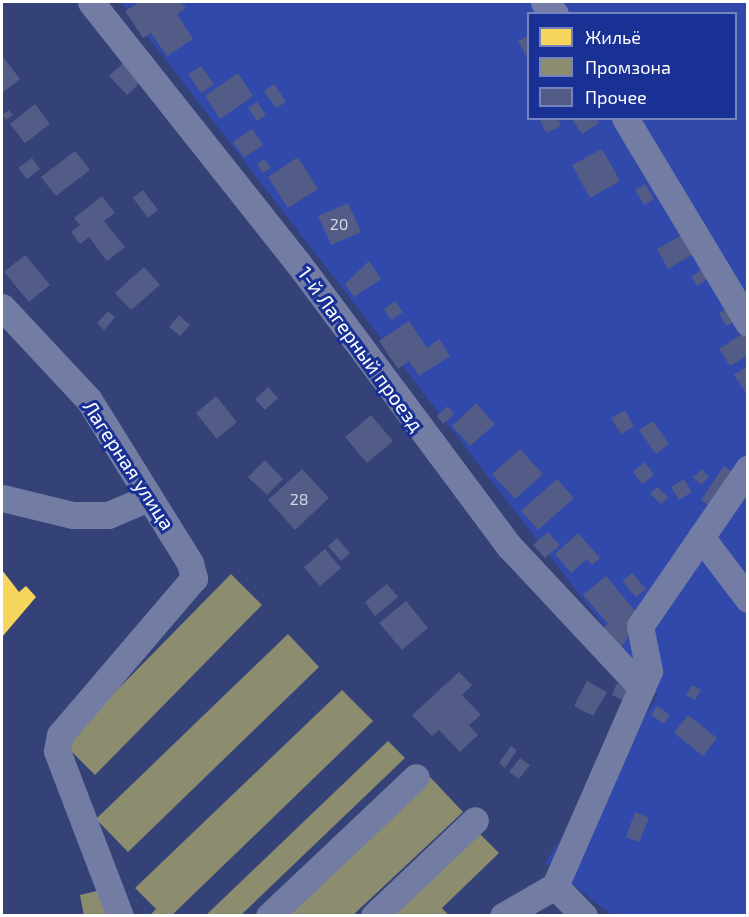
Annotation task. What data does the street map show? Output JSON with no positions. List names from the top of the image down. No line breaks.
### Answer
{"streets":{"street":["1-й Лагерный проезд","Лагерная улица"]},"house_numbers":["20","28"],"legend":["Жильё","Промзона","Прочее"]}
